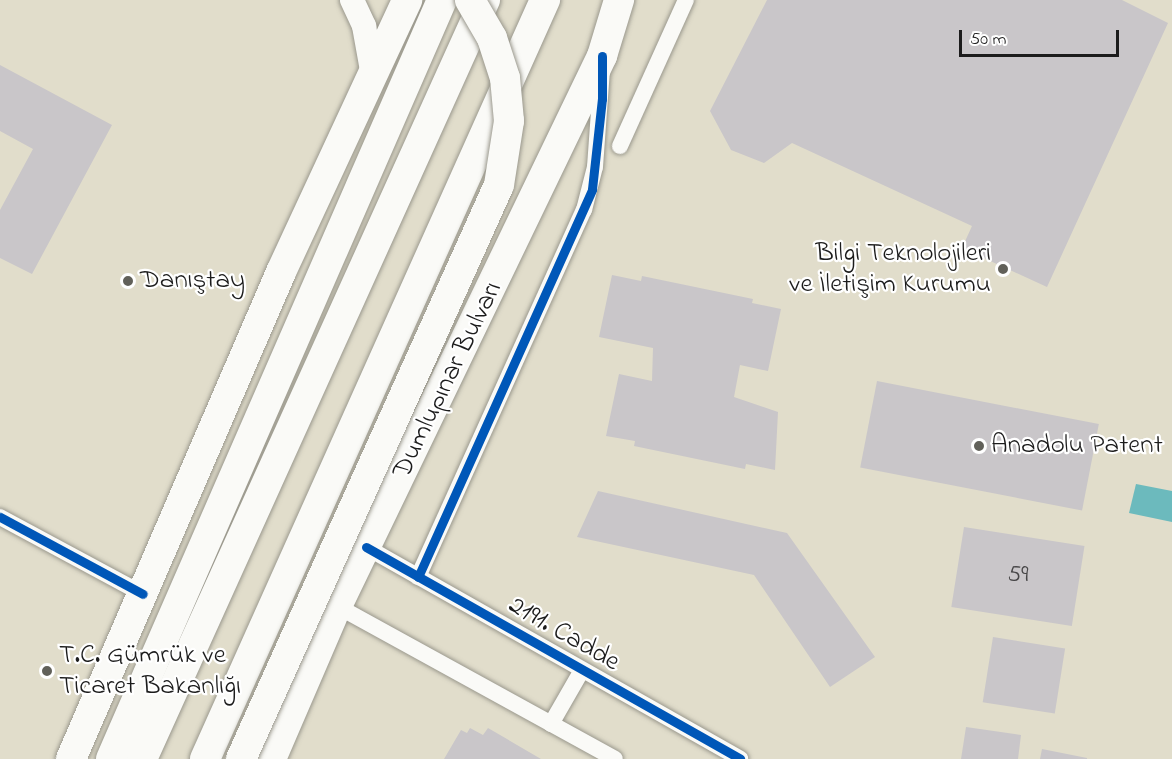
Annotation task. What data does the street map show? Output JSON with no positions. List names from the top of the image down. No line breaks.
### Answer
{"streets":{"highway":["Dumlupınar Bulvarı"],"street":["2191. Cadde"]},"crossings":[["Dumlupınar Bulvarı","2191. Cadde"]],"places":["Bilgi Teknolojileri ve İletişim Kurumu","Danıştay","Anadolu Patent","T.C. Gümrük ve Ticaret Bakanlığı"],"house_numbers":["59"],"scale_bar":"50 m"}
